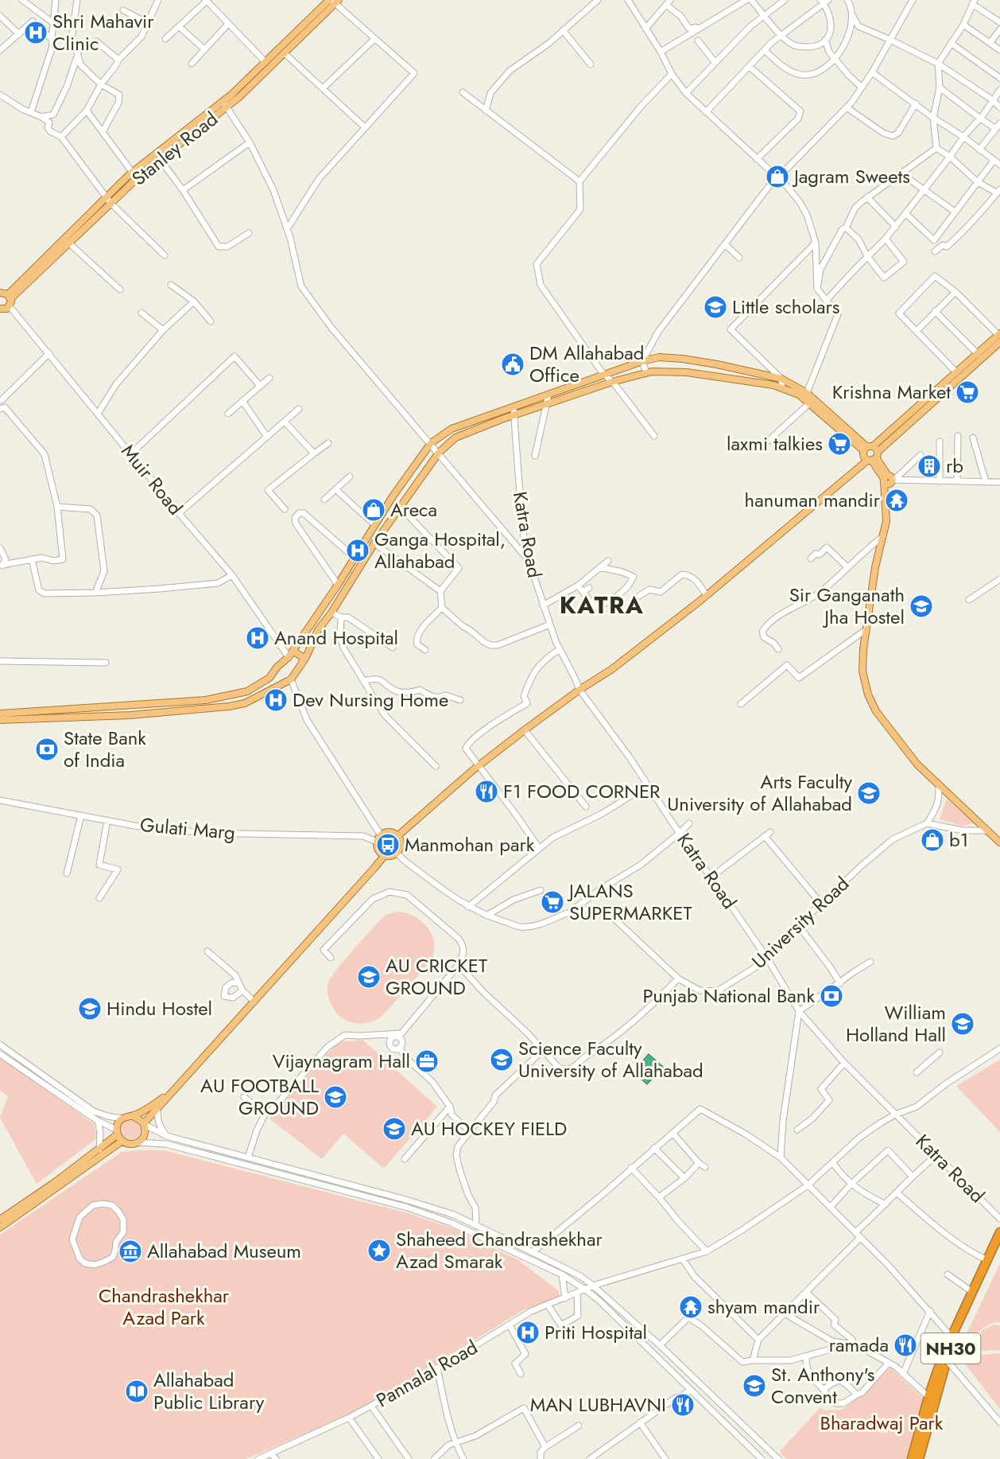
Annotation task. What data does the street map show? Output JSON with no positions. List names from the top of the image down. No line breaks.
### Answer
{"streets":{"highway":["NH30"],"main road":["Stanley Road"],"street":["Muir Road","Katra Road","Gulati Marg","University Road","Pannalal Road"]},"crossings":[["Katra Road","University Road"],["Katra Road","Pannalal Road"],["Gulati Marg","University Road"]],"districts":["KATRA"],"parks":["Chandrashekhar Azad Park","Bharadwaj Park"],"places":{"hospital":["Shri Mahavir Clinic","Ganga Hospital, Allahabad","Anand Hospital","Dev Nursing Home","Priti Hospital"],"shop":["Jagram Sweets","Areca","b1"],"school or university":["Little scholars","Sir Ganganath Jha Hostel","Arts Faculty University of Allahabad","AU CRICKET GROUND","Hindu Hostel","William Holland Hall","Science Faculty University of Allahabad","AU FOOTBALL GROUND","AU HOCKEY FIELD","St. Anthony's Convent"],"public building":["DM Allahabad Office"],"supermarket":["Krishna Market","laxmi talkies","JALANS SUPERMARKET"],"building":["rb"],"temple":["hanuman mandir","shyam mandir"],"bank":["State Bank of India","Punjab National Bank"],"restaurant":["F1 FOOD CORNER","ramada","MAN LUBHAVNI"],"bus stop":["Manmohan park"],"office":["Vijaynagram Hall"],"place":["Shaheed Chandrashekhar Azad Smarak"],"museum":["Allahabad Museum"],"library":["Allahabad Public Library"]}}
